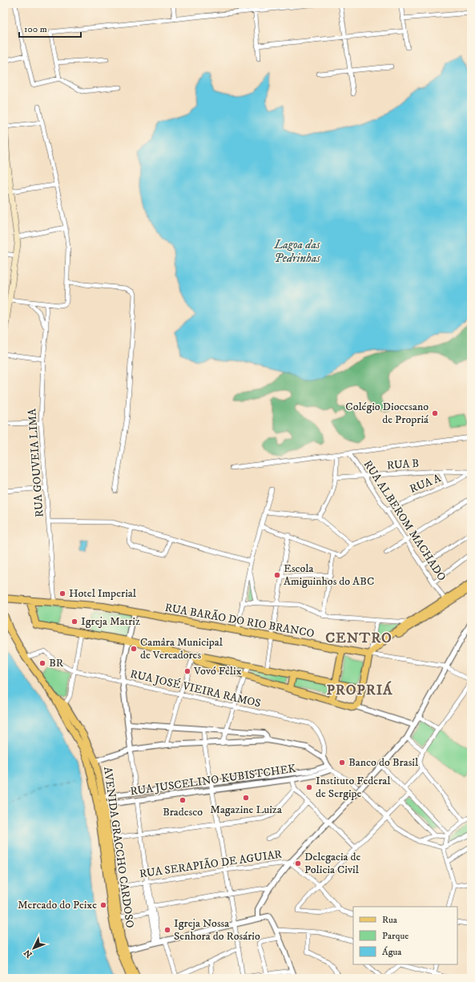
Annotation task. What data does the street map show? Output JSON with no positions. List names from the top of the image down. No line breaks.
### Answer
{"streets":{"main road":["RUA BARÃO DO RIO BRANCO","AVENIDA GRACCHO CARDOSO"],"street":["RUA GOUVEIA LIMA","RUA B","RUA A","RUA ALBEROM MACHADO","RUA JOSÉ VIEIRA RAMOS","RUA JUSCELINO KUBISTCHEK","RUA SERAPIÃO DE AGUIAR"]},"crossings":[["RUA GOUVEIA LIMA","RUA BARÃO DO RIO BRANCO"],["RUA B","RUA A"],["RUA B","RUA ALBEROM MACHADO"],["RUA A","RUA ALBEROM MACHADO"],["RUA JUSCELINO KUBISTCHEK","AVENIDA GRACCHO CARDOSO"],["AVENIDA GRACCHO CARDOSO","RUA SERAPIÃO DE AGUIAR"]],"districts":["CENTRO","PROPRIÁ"],"water":["Lagoa das Pedrinhas"],"places":["Colégio Diocesano de Propriá","Escola Amiguinhos do ABC","Hotel Imperial","Igreja Matriz","Camâra Municipal de Vereadores","BR","Vovó Fêlix","Banco do Brasil","Instituto Federal de Sergipe","Magazine Luiza","Bradesco","Delegacia de Policia Civil","Mercado do Peixe","Igreja Nossa Senhora do Rosário"],"legend":["Rua","Parque","Água"],"scale_bar":"100 m","north":"bottom left"}
